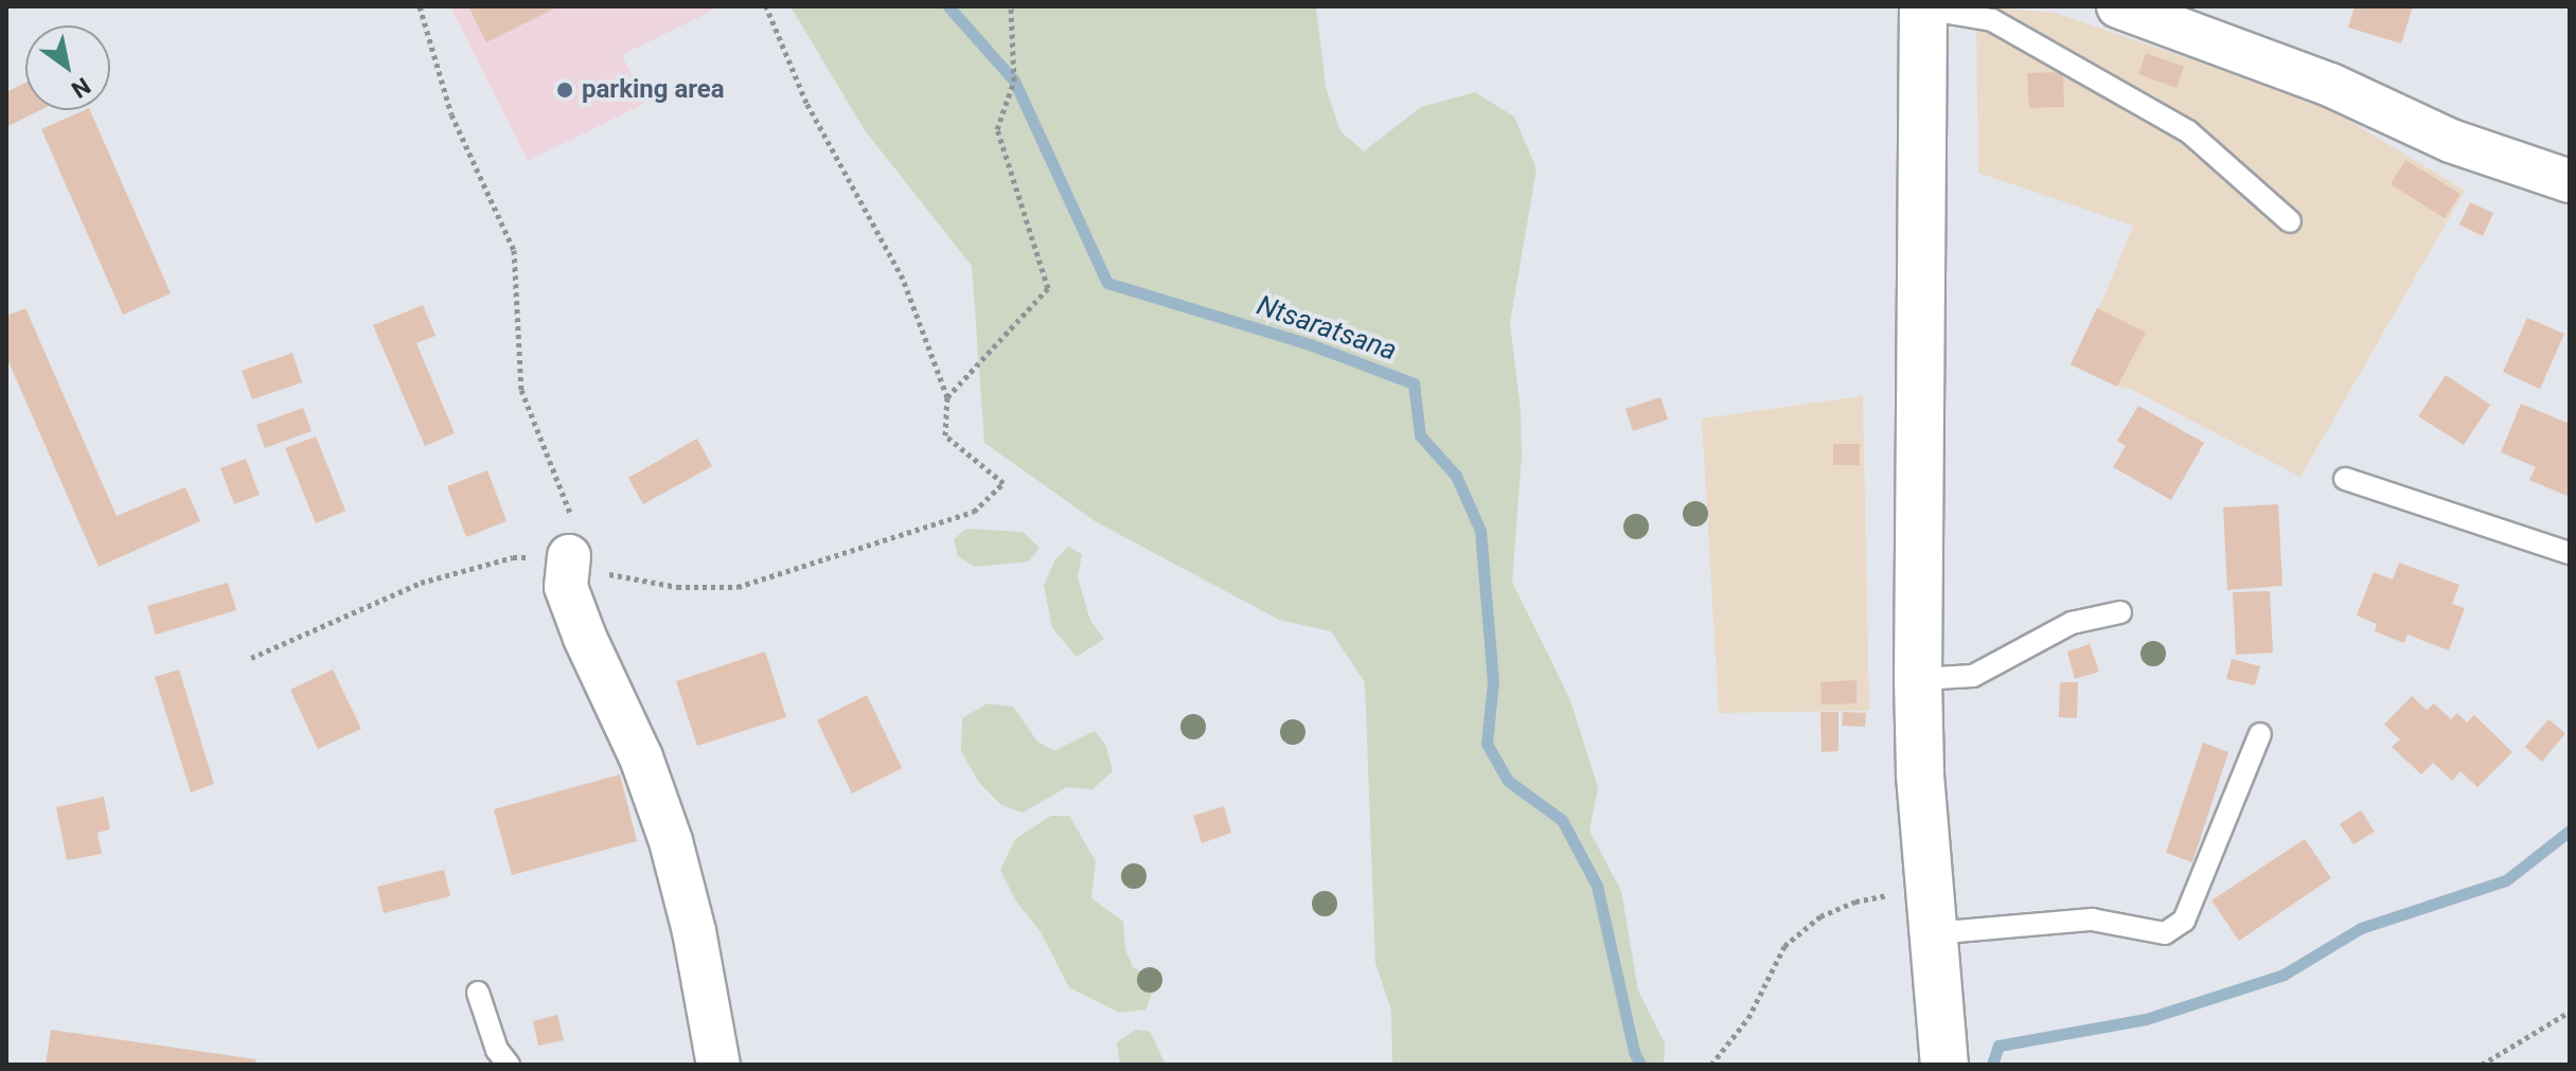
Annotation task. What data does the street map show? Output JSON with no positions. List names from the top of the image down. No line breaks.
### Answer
{"water":["Ntsaratsana"],"places":["parking area"],"north":"bottom right"}
